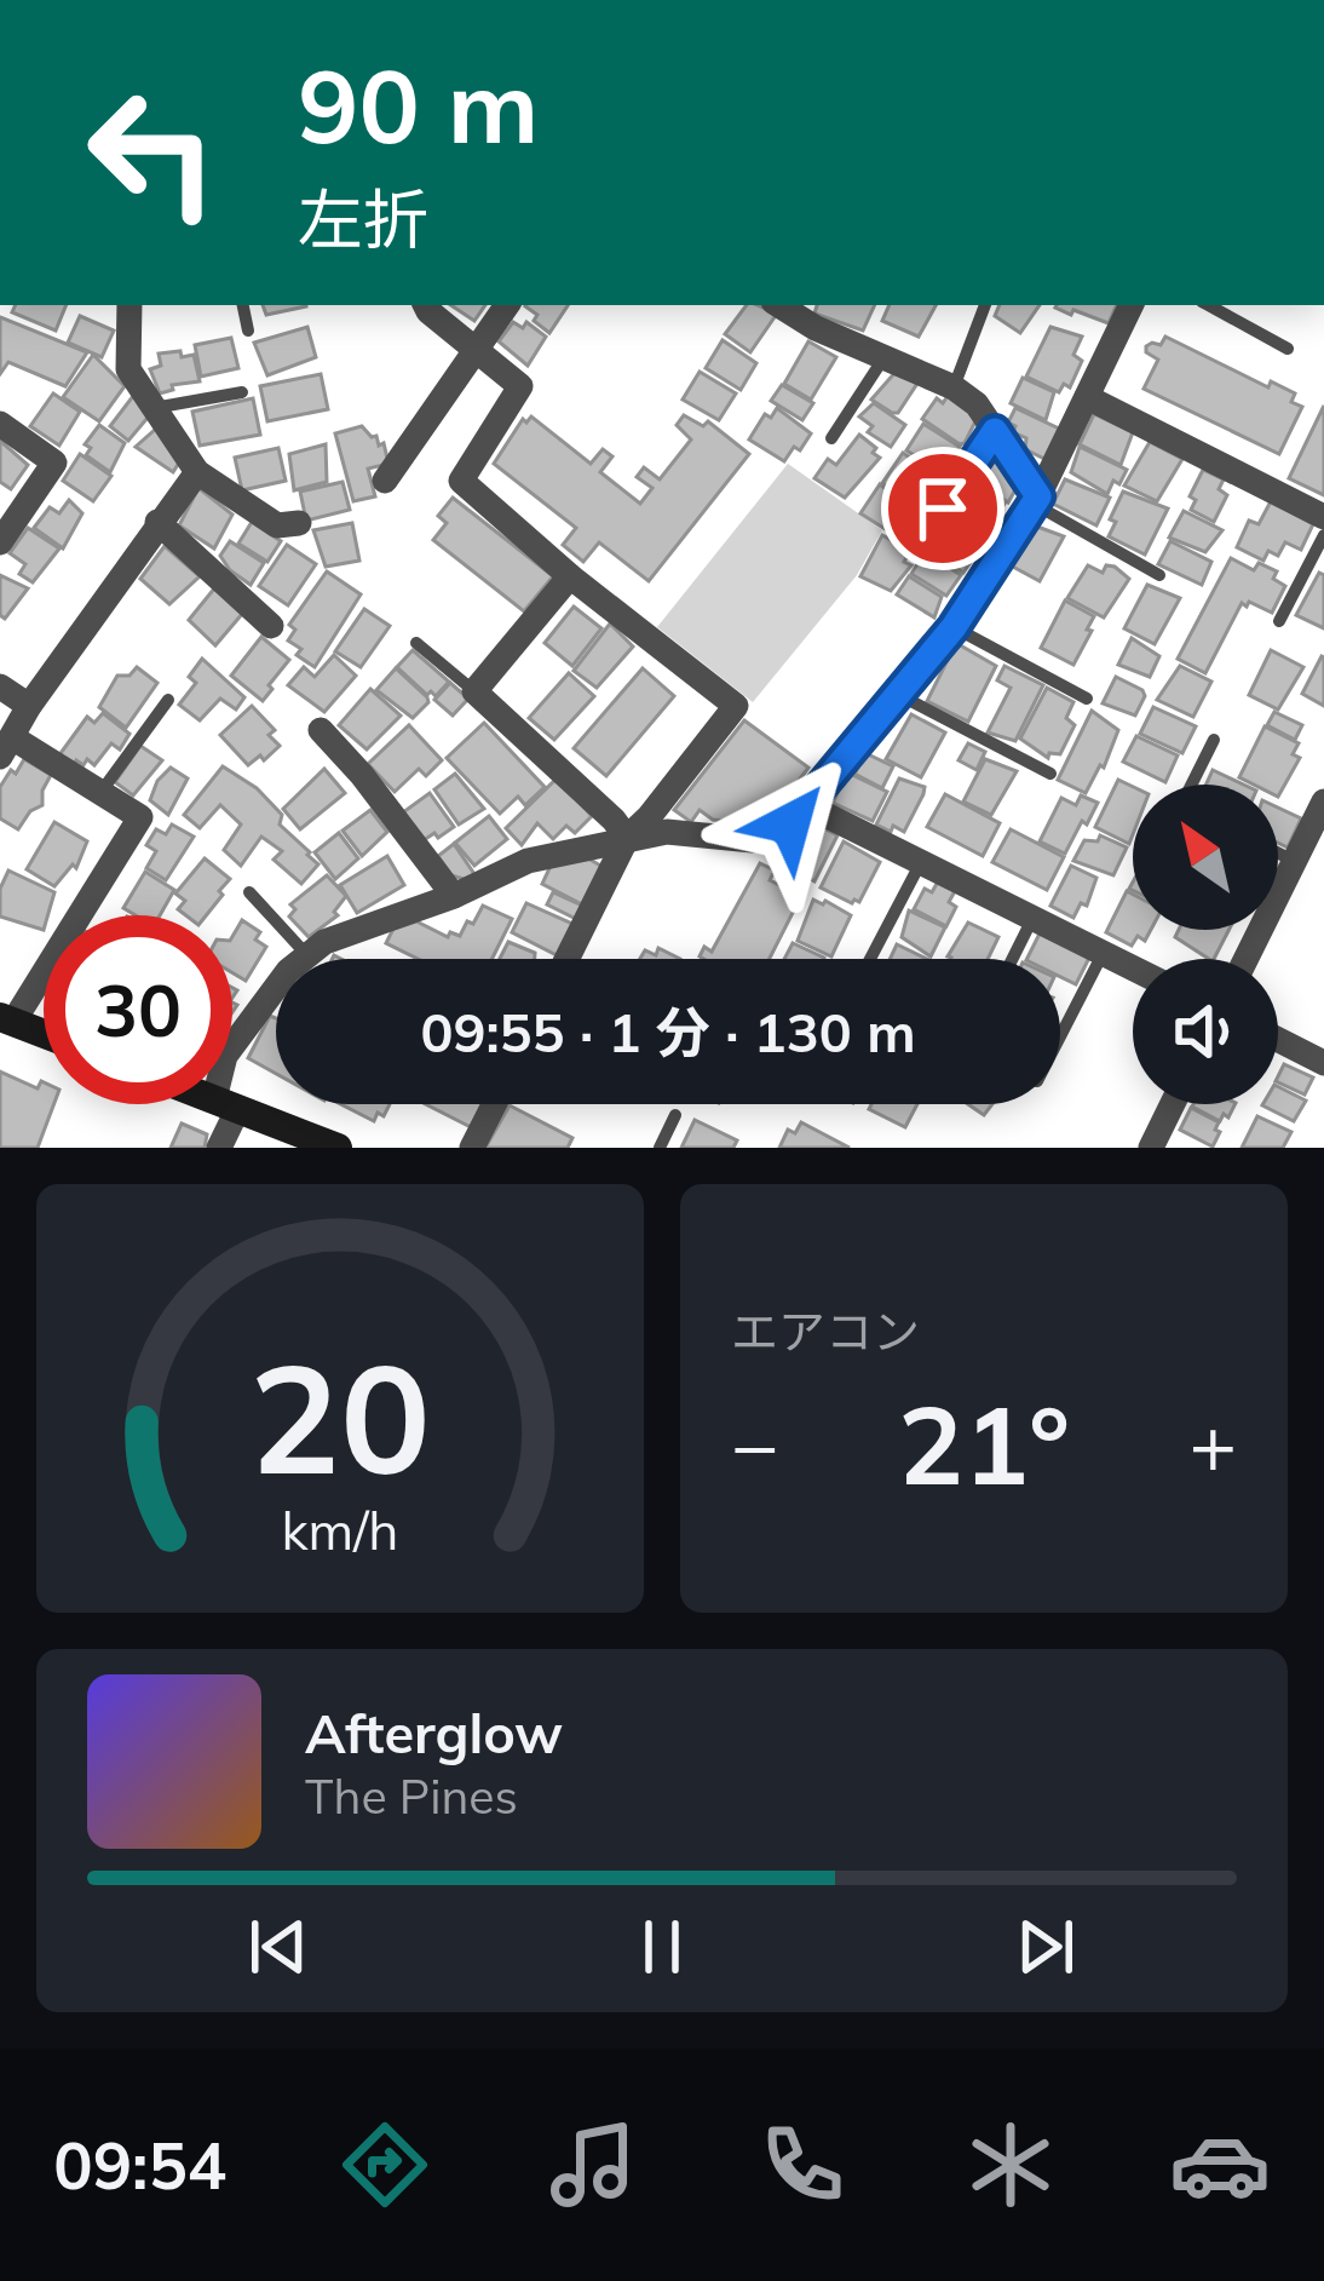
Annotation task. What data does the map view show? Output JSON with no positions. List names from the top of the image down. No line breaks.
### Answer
{"north":"top left","page":{"turn":["90 m","左折"],"limit":"30","trip":"09:55 · 1 分 · 130 m","tile":"エアコン","heat":["−","21°","+"],"song":["Afterglow","The Pines"],"tabs":"09:54","gauge":["20","km/h"]}}
